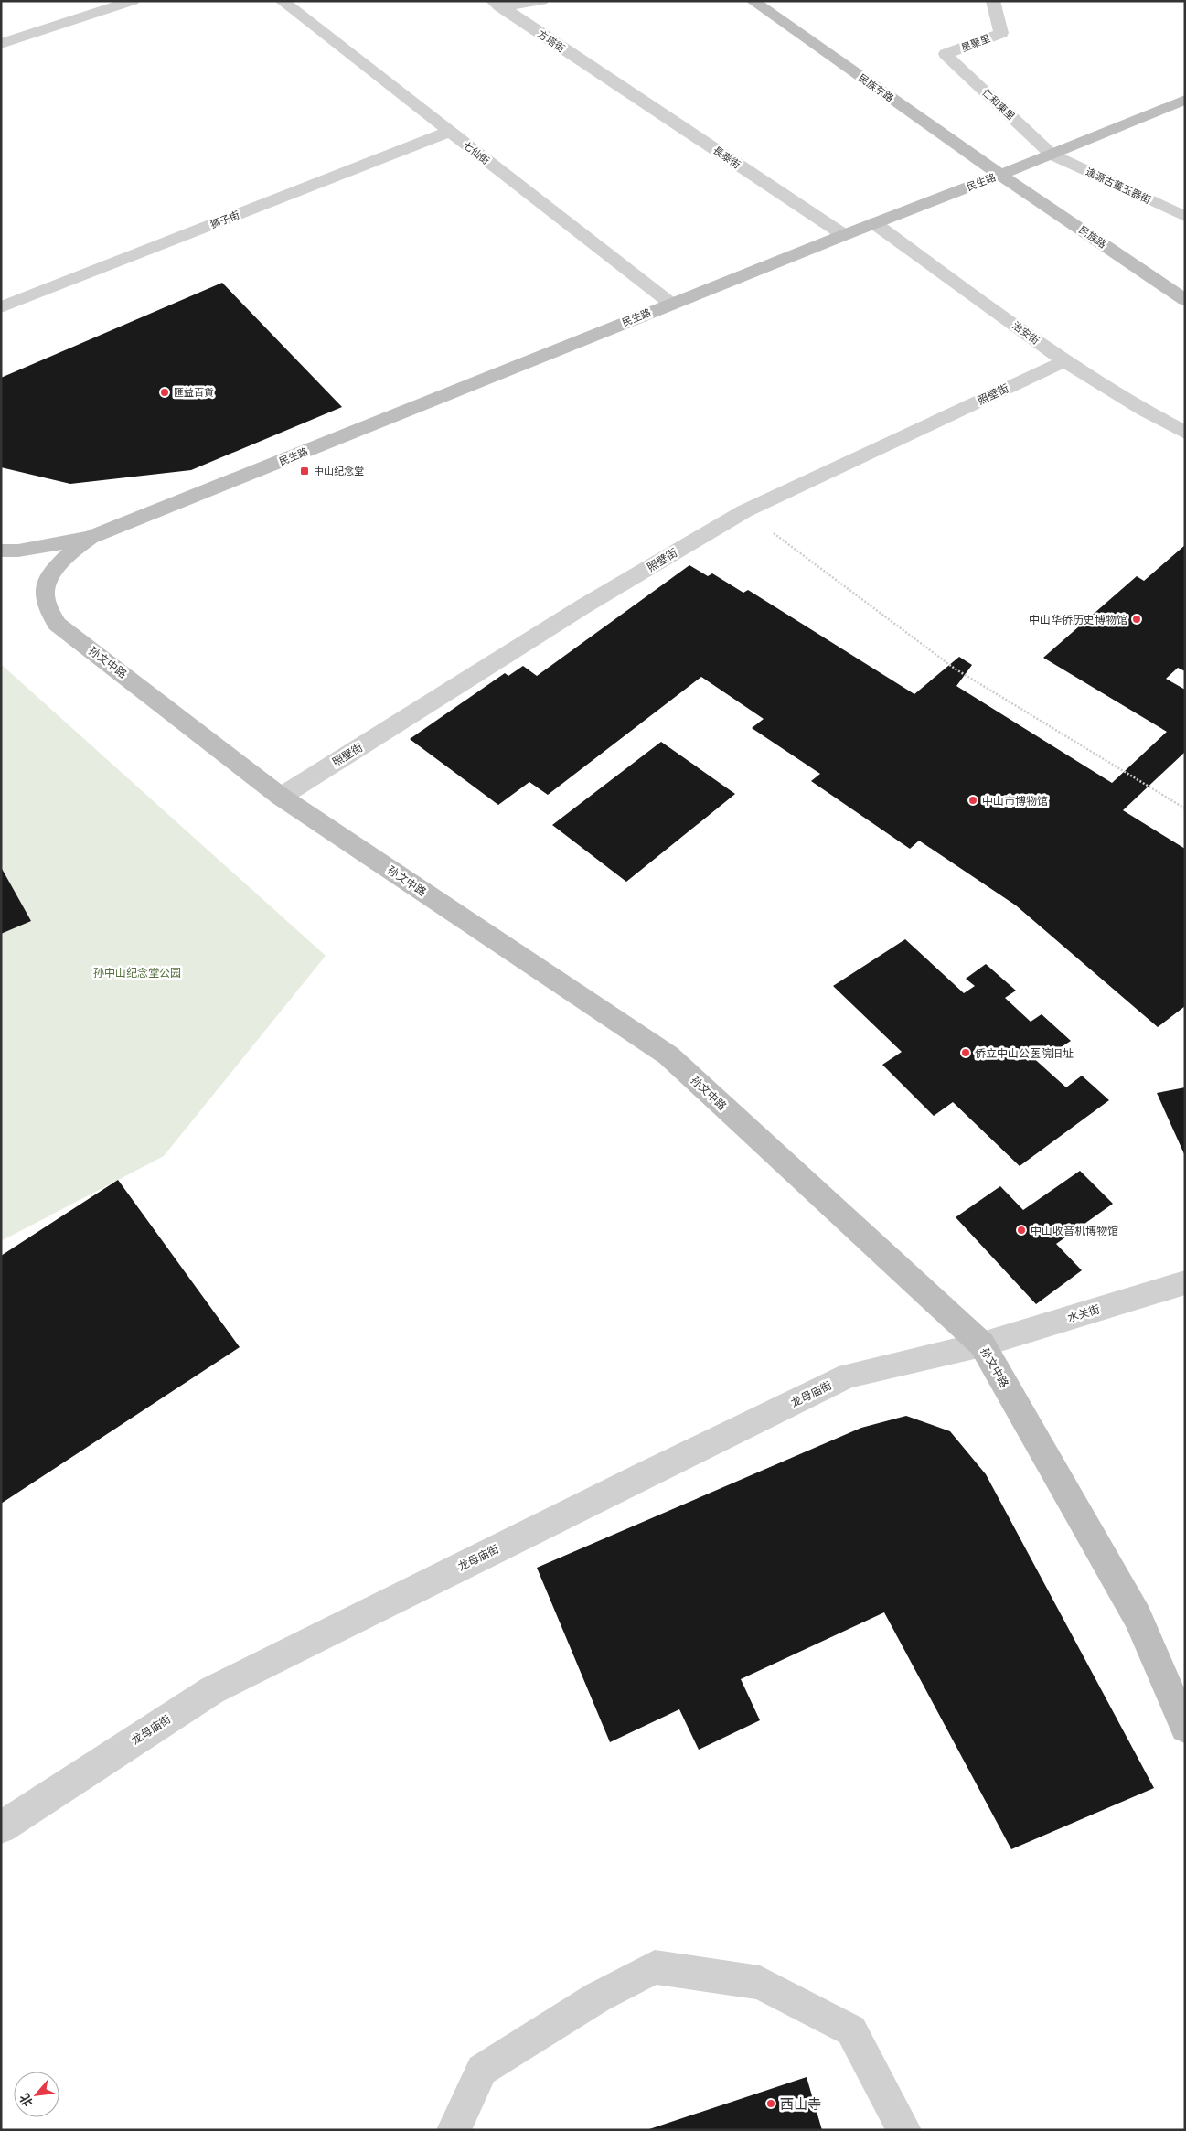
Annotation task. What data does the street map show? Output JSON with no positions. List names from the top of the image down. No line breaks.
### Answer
{"streets":{"street":["方塔街","星聚里","民族东路","仁和東里","七仙街","長泰街","民生路","逢源古董玉器街","狮子街","民族路","治安街","照壁街","孙文中路","水关街","龙母庙街"]},"crossings":[["方塔街","長泰街"],["星聚里","仁和東里"],["民族东路","民生路"],["民族东路","民族路"],["仁和東里","民生路"],["仁和東里","逢源古董玉器街"],["七仙街","民生路"],["七仙街","狮子街"],["長泰街","民生路"],["民生路","逢源古董玉器街"],["民生路","民族路"],["民生路","治安街"],["民生路","孙文中路"],["治安街","照壁街"],["照壁街","孙文中路"],["孙文中路","水关街"],["孙文中路","龙母庙街"],["水关街","龙母庙街"]],"parks":["孙中山纪念堂公园"],"places":{"other":["匯益百貨","中山华侨历史博物馆","中山市博物馆","侨立中山公医院旧址","中山收音机博物馆","西山寺"],"transit":["中山纪念堂"]},"north":"bottom left"}
